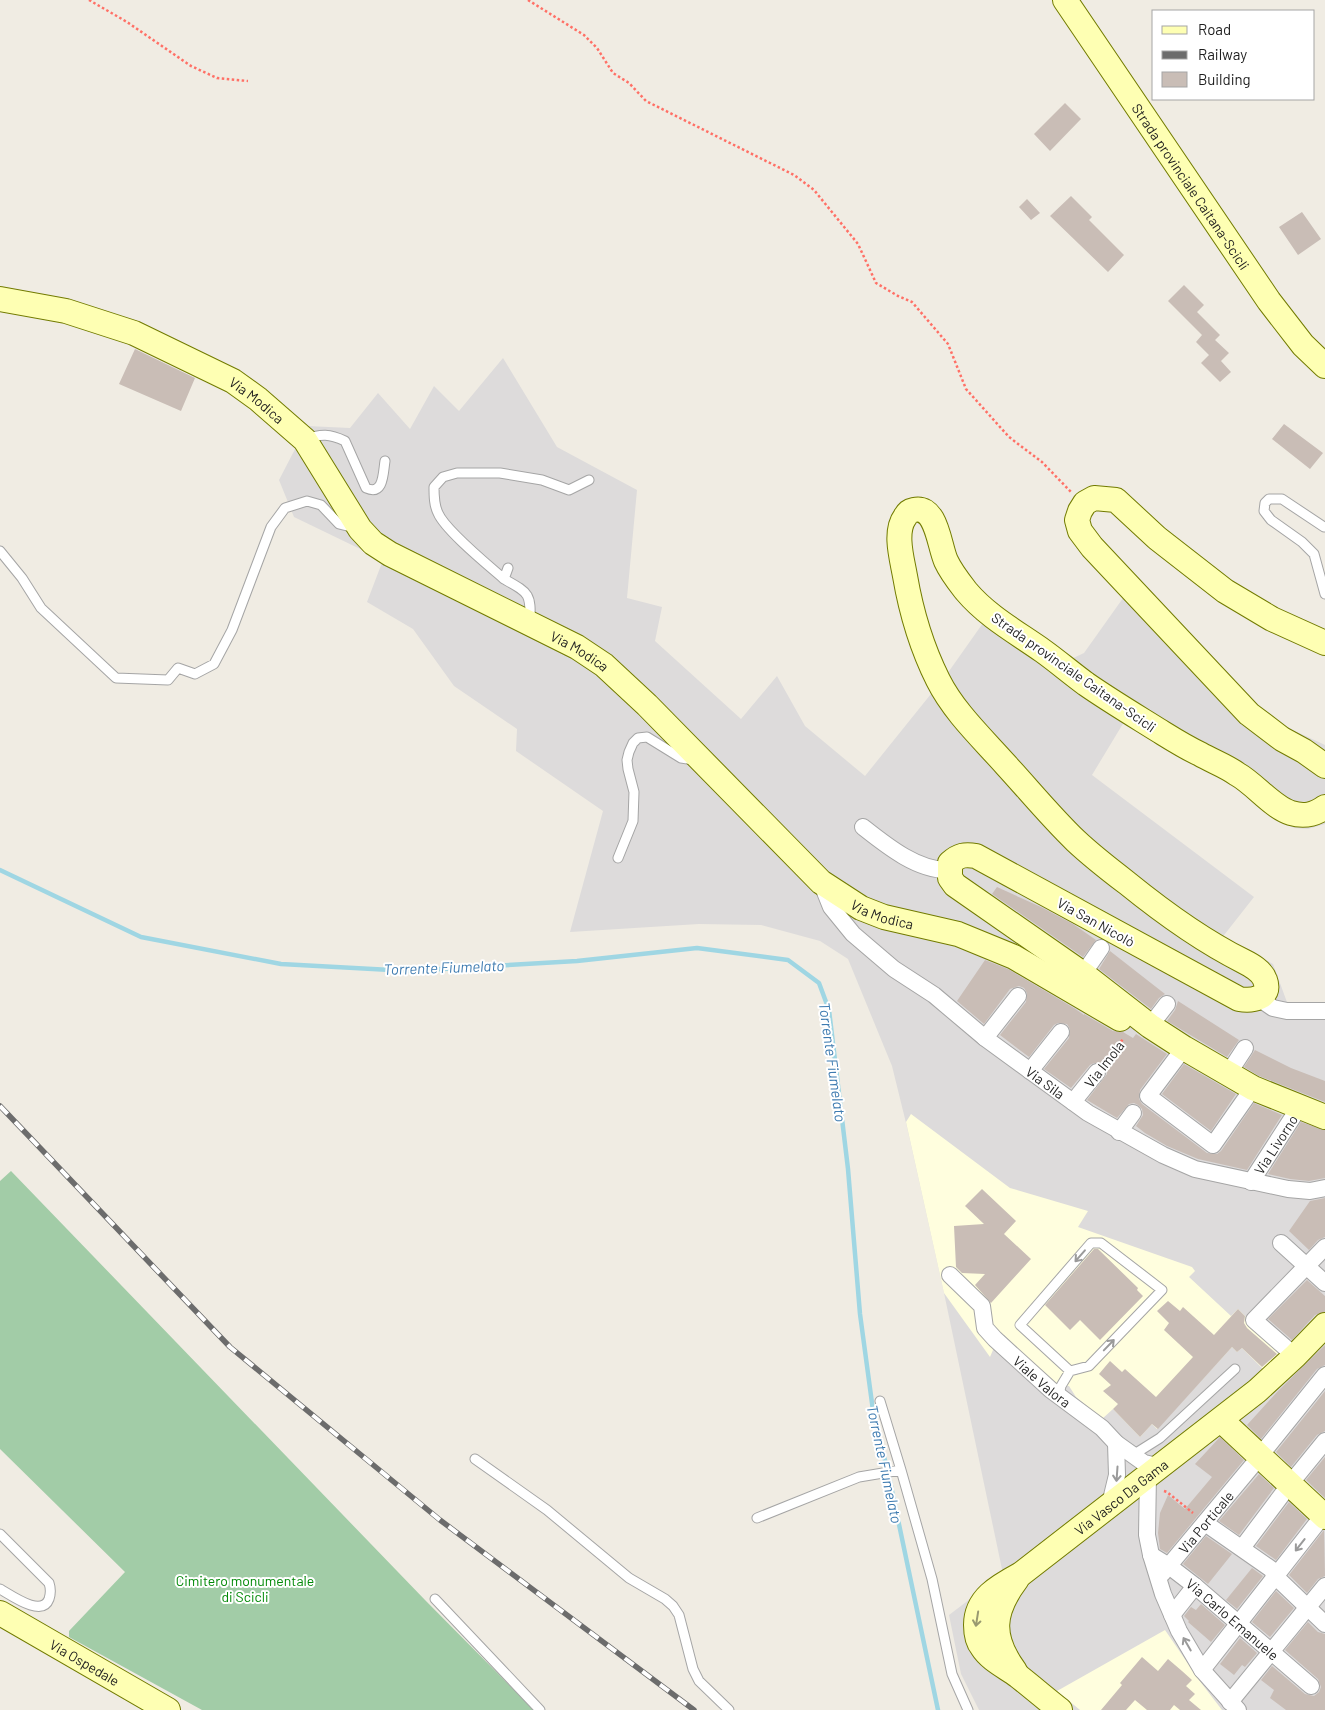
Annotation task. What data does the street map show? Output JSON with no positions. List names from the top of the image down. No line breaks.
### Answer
{"streets":{"main road":["Strada provinciale Caitana-Scicli","Via Modica","Via San Nicolò","Via Vasco Da Gama","Via Ospedale"],"street":["Via Imola","Via Sila","Via Livorno","Viale Valora","Via Porticale","Via Carlo Emanuele"]},"crossings":[["Strada provinciale Caitana-Scicli","Via San Nicolò"],["Via Modica","Via Imola"],["Via Modica","Via Sila"],["Via Imola","Via Sila"],["Via Sila","Via Livorno"],["Viale Valora","Via Vasco Da Gama"],["Via Porticale","Via Carlo Emanuele"]],"water":["Torrente Fiumelato"],"parks":["Cimitero monumentale di Scicli"],"legend":["Road","Railway","Building"]}
